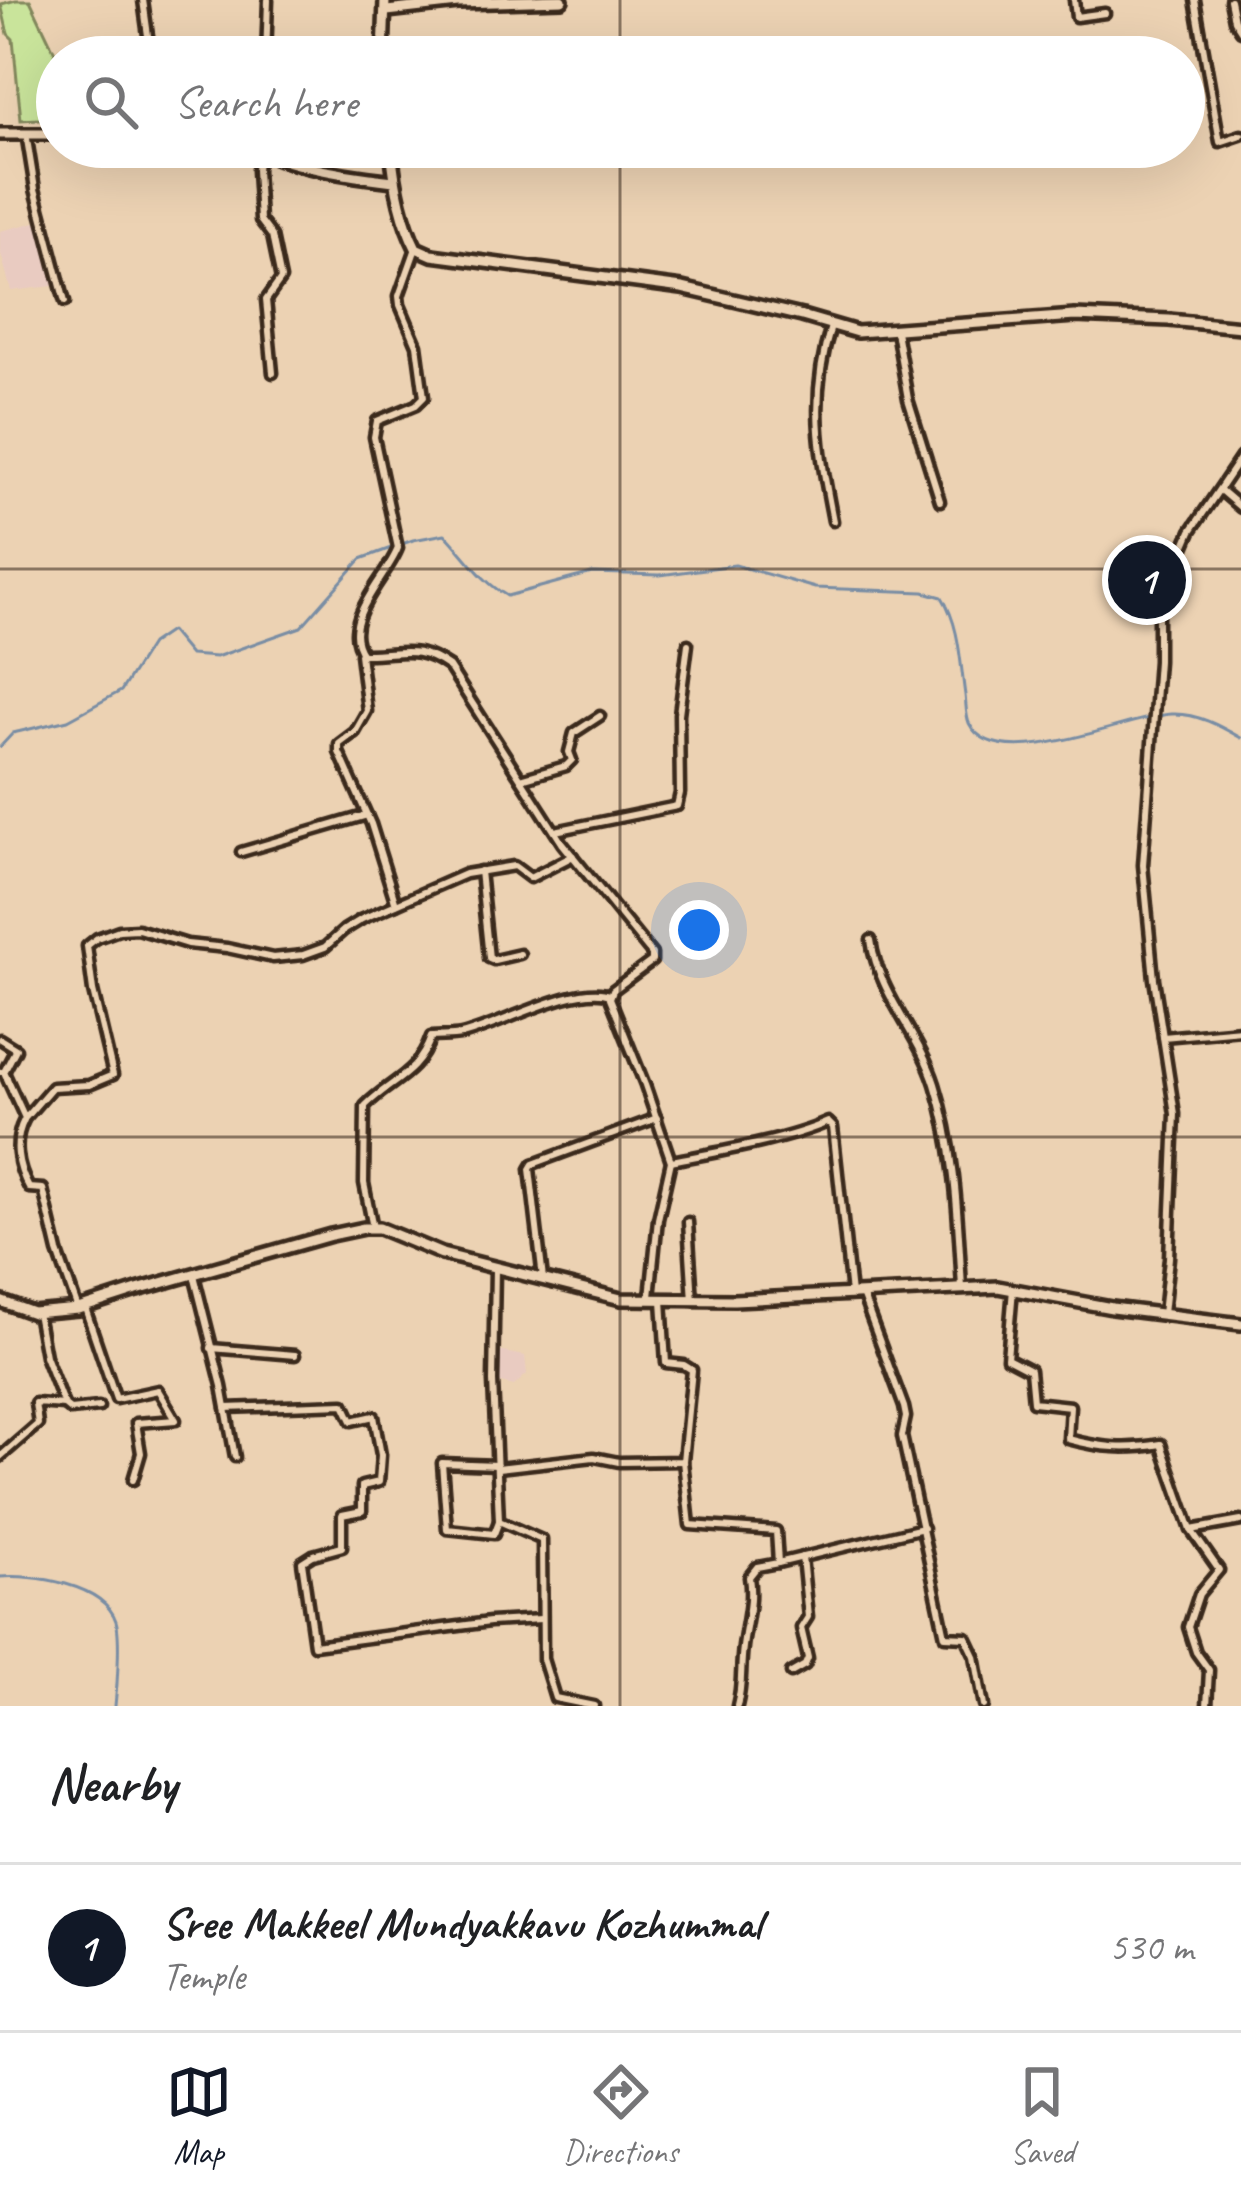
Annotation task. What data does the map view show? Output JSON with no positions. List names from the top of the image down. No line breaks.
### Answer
{"page":{"search":"Search here","pins":"1","heading":"Nearby","list":[{"mark":"1","name":"Sree Makkeel Mundyakkavu Kozhummal","note":"Temple","value":"530 m"}],"nav":["Map","Directions","Saved"]}}
